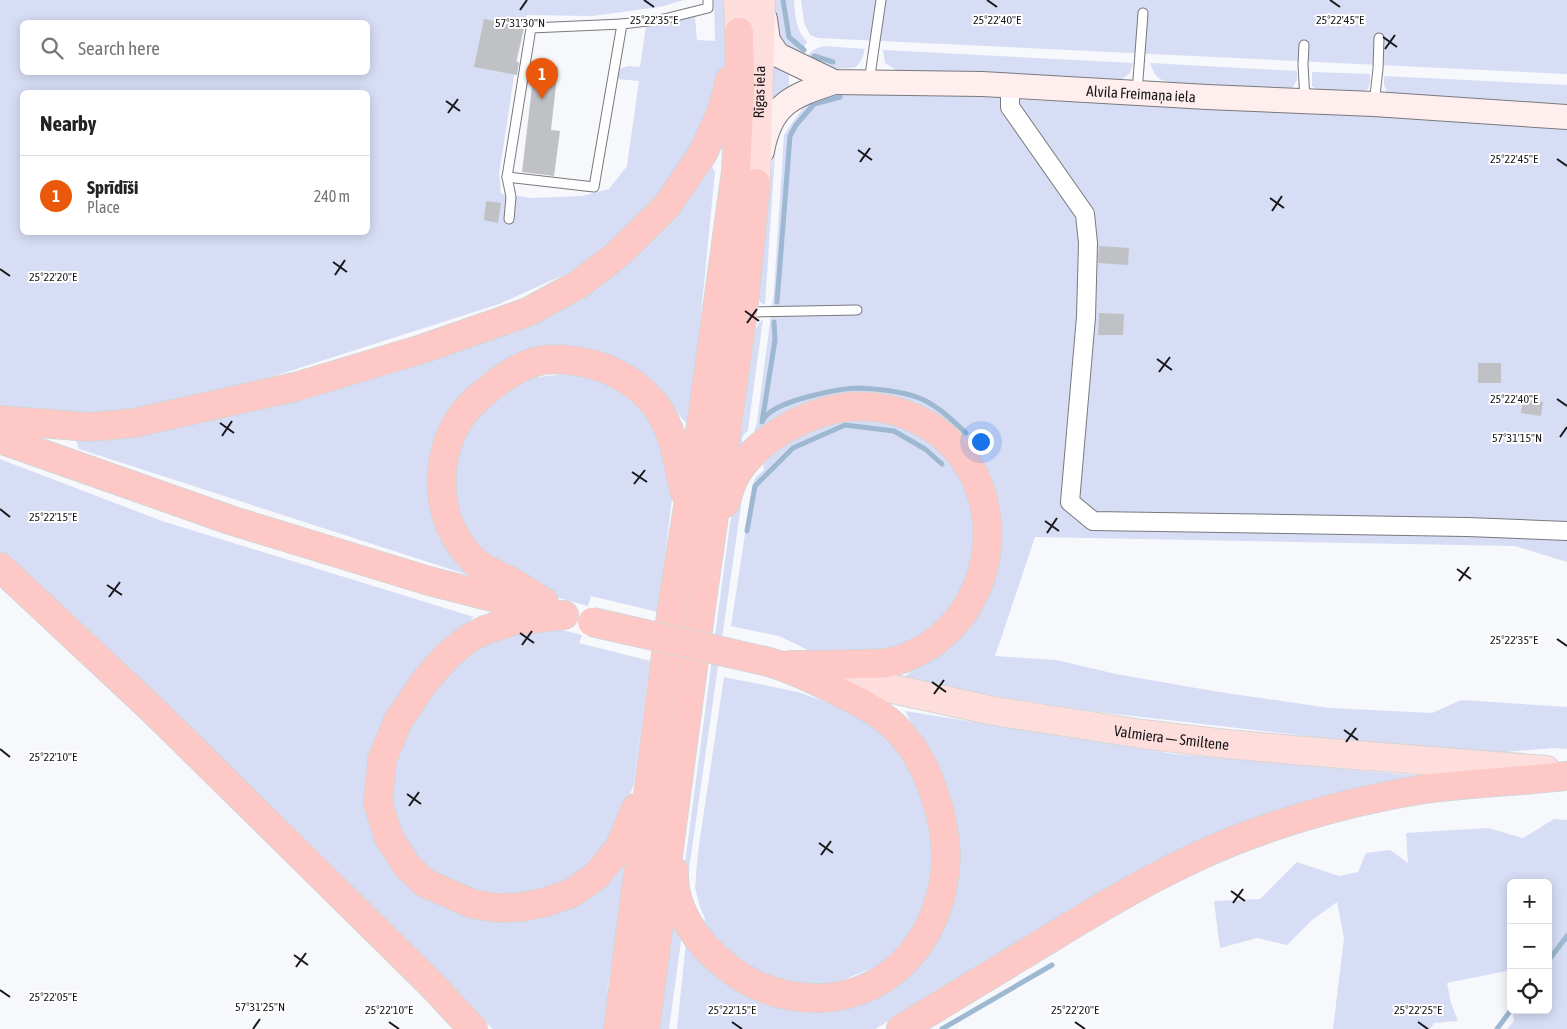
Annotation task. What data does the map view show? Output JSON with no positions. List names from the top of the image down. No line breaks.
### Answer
{"streets":{"main road":["Rīgas iela","Valmiera — Smiltene"],"street":["Alvila Freimaņa iela"]},"crossings":[["Rīgas iela","Alvila Freimaņa iela"]],"page":{"search":"Search here","pins":"1","heading":"Nearby","list":[{"mark":"1","name":"Sprīdīši","note":"Place","value":"240 m"}],"map_buttons":["+","−"]},"coordinates":["25°22'45\"E","25°22'35\"E","25°22'40\"E","57°31'30\"N","25°22'20\"E","57°31'15\"N","25°22'15\"E","25°22'10\"E","25°22'05\"E","57°31'25\"N","25°22'25\"E"]}
